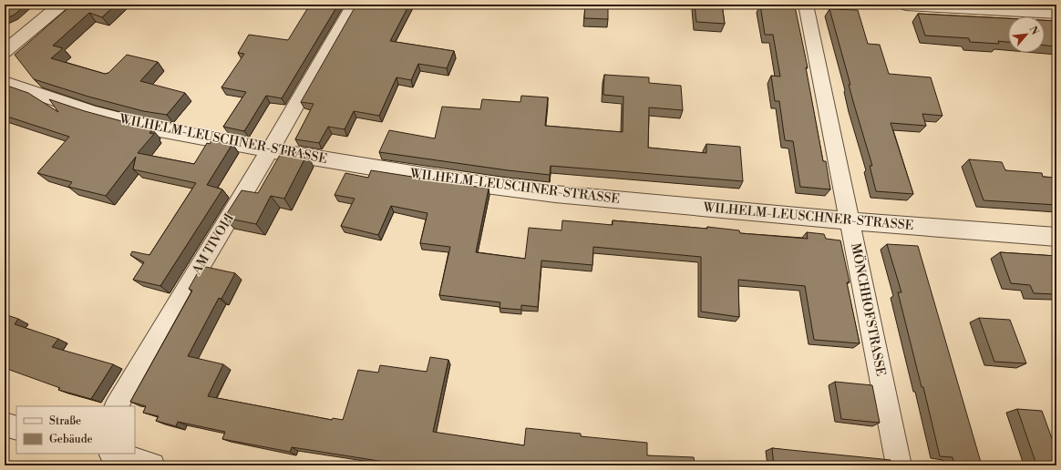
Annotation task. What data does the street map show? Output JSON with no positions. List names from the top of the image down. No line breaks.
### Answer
{"streets":{"street":["WILHELM-LEUSCHNER-STRASSE","AM TIVOLI","MÖNCHHOFSTRASSE"]},"crossings":[["WILHELM-LEUSCHNER-STRASSE","AM TIVOLI"],["WILHELM-LEUSCHNER-STRASSE","MÖNCHHOFSTRASSE"]],"legend":["Straße","Gebäude"],"north":"top right"}
